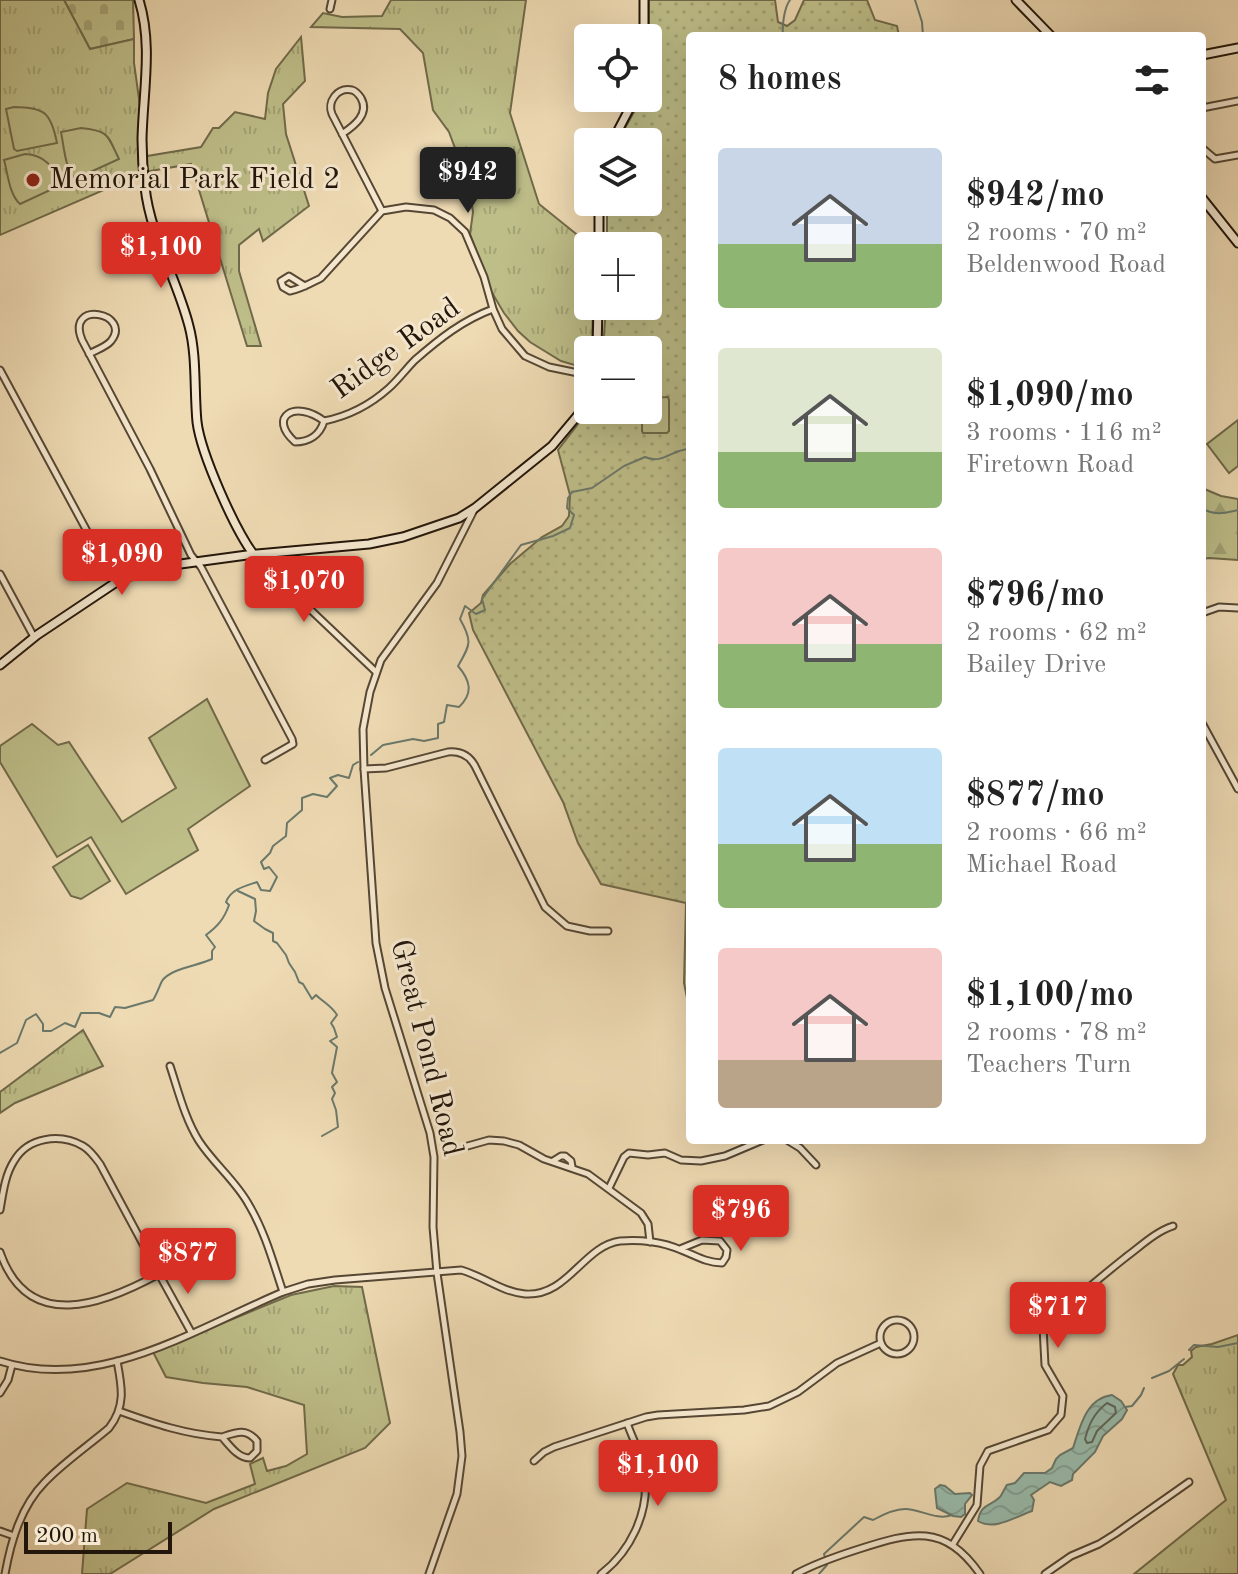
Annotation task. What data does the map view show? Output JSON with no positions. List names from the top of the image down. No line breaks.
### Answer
{"streets":{"street":["Ridge Road","Great Pond Road"]},"places":["Memorial Park Field 2"],"scale_bar":"200 m","page":{"map_buttons":["+","−"],"heading":"8 homes","list":[{"name":"$942/mo","note":"2 rooms · 70 m² · Beldenwood Road"},{"name":"$1,090/mo","note":"3 rooms · 116 m² · Firetown Road"},{"name":"$796/mo","note":"2 rooms · 62 m² · Bailey Drive"},{"name":"$877/mo","note":"2 rooms · 66 m² · Michael Road"},{"name":"$1,100/mo","note":"2 rooms · 78 m² · Teachers Turn"}],"price":["$942","$1,100","$1,090","$1,070","$796","$877","$717","$1,100"],"scale":"200 m"}}
